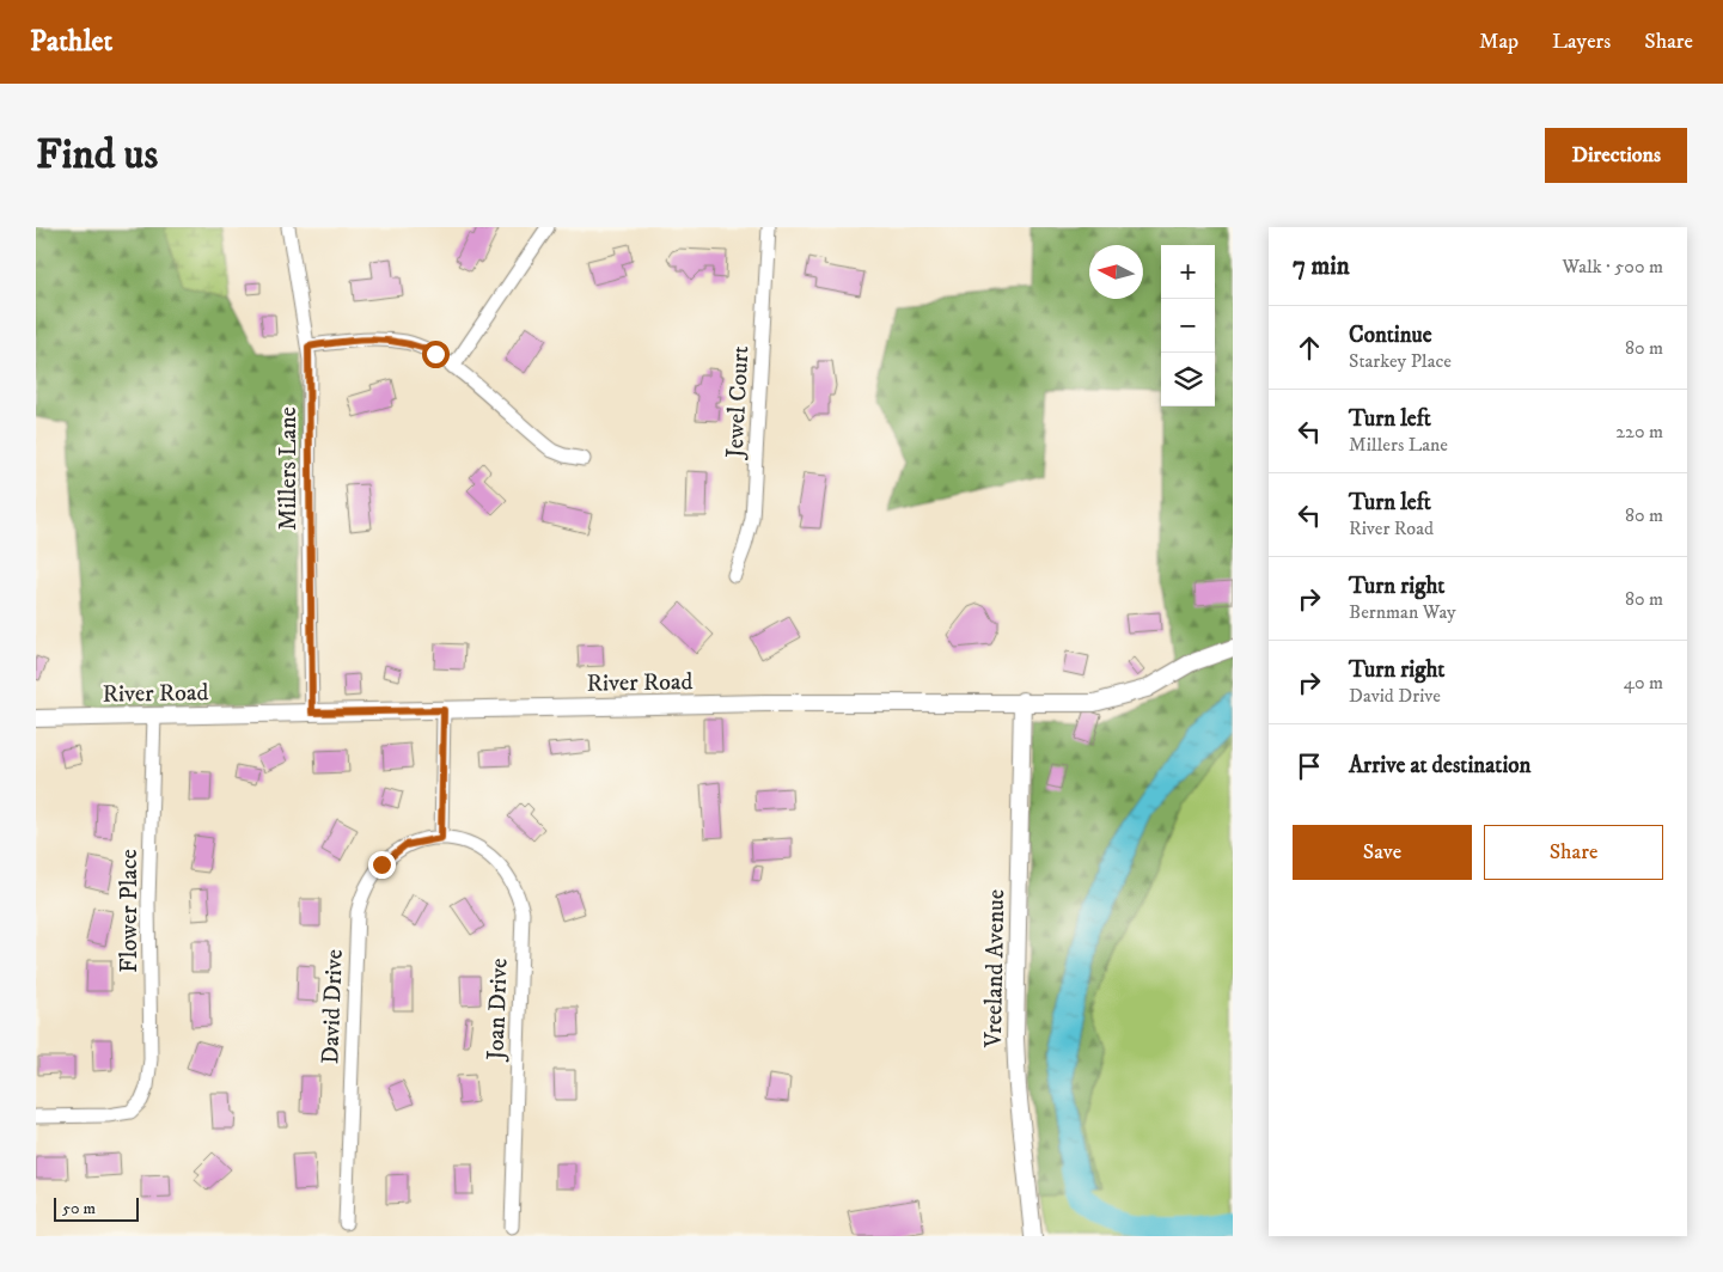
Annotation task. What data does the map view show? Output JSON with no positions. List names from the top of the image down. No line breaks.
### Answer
{"streets":{"street":["Jewel Court","Millers Lane","River Road","Flower Place","Vreeland Avenue","David Drive","Joan Drive"]},"crossings":[["Millers Lane","River Road"],["River Road","Flower Place"],["River Road","Vreeland Avenue"],["David Drive","Joan Drive"]],"scale_bar":"50 m","north":"left","page":{"header":"Pathlet","nav":["Map","Layers","Share"],"buttons":["Directions",["Save","Share"]],"title":"Find us","heading":["7 min","Walk · 500 m"],"map_buttons":["+","−"],"list":[["Continue","Starkey Place","80 m"],["Turn left","Millers Lane","220 m"],["Turn left","River Road","80 m"],["Turn right","Bernman Way","80 m"],["Turn right","David Drive","40 m"],"Arrive at destination"],"scale":"50 m"}}
